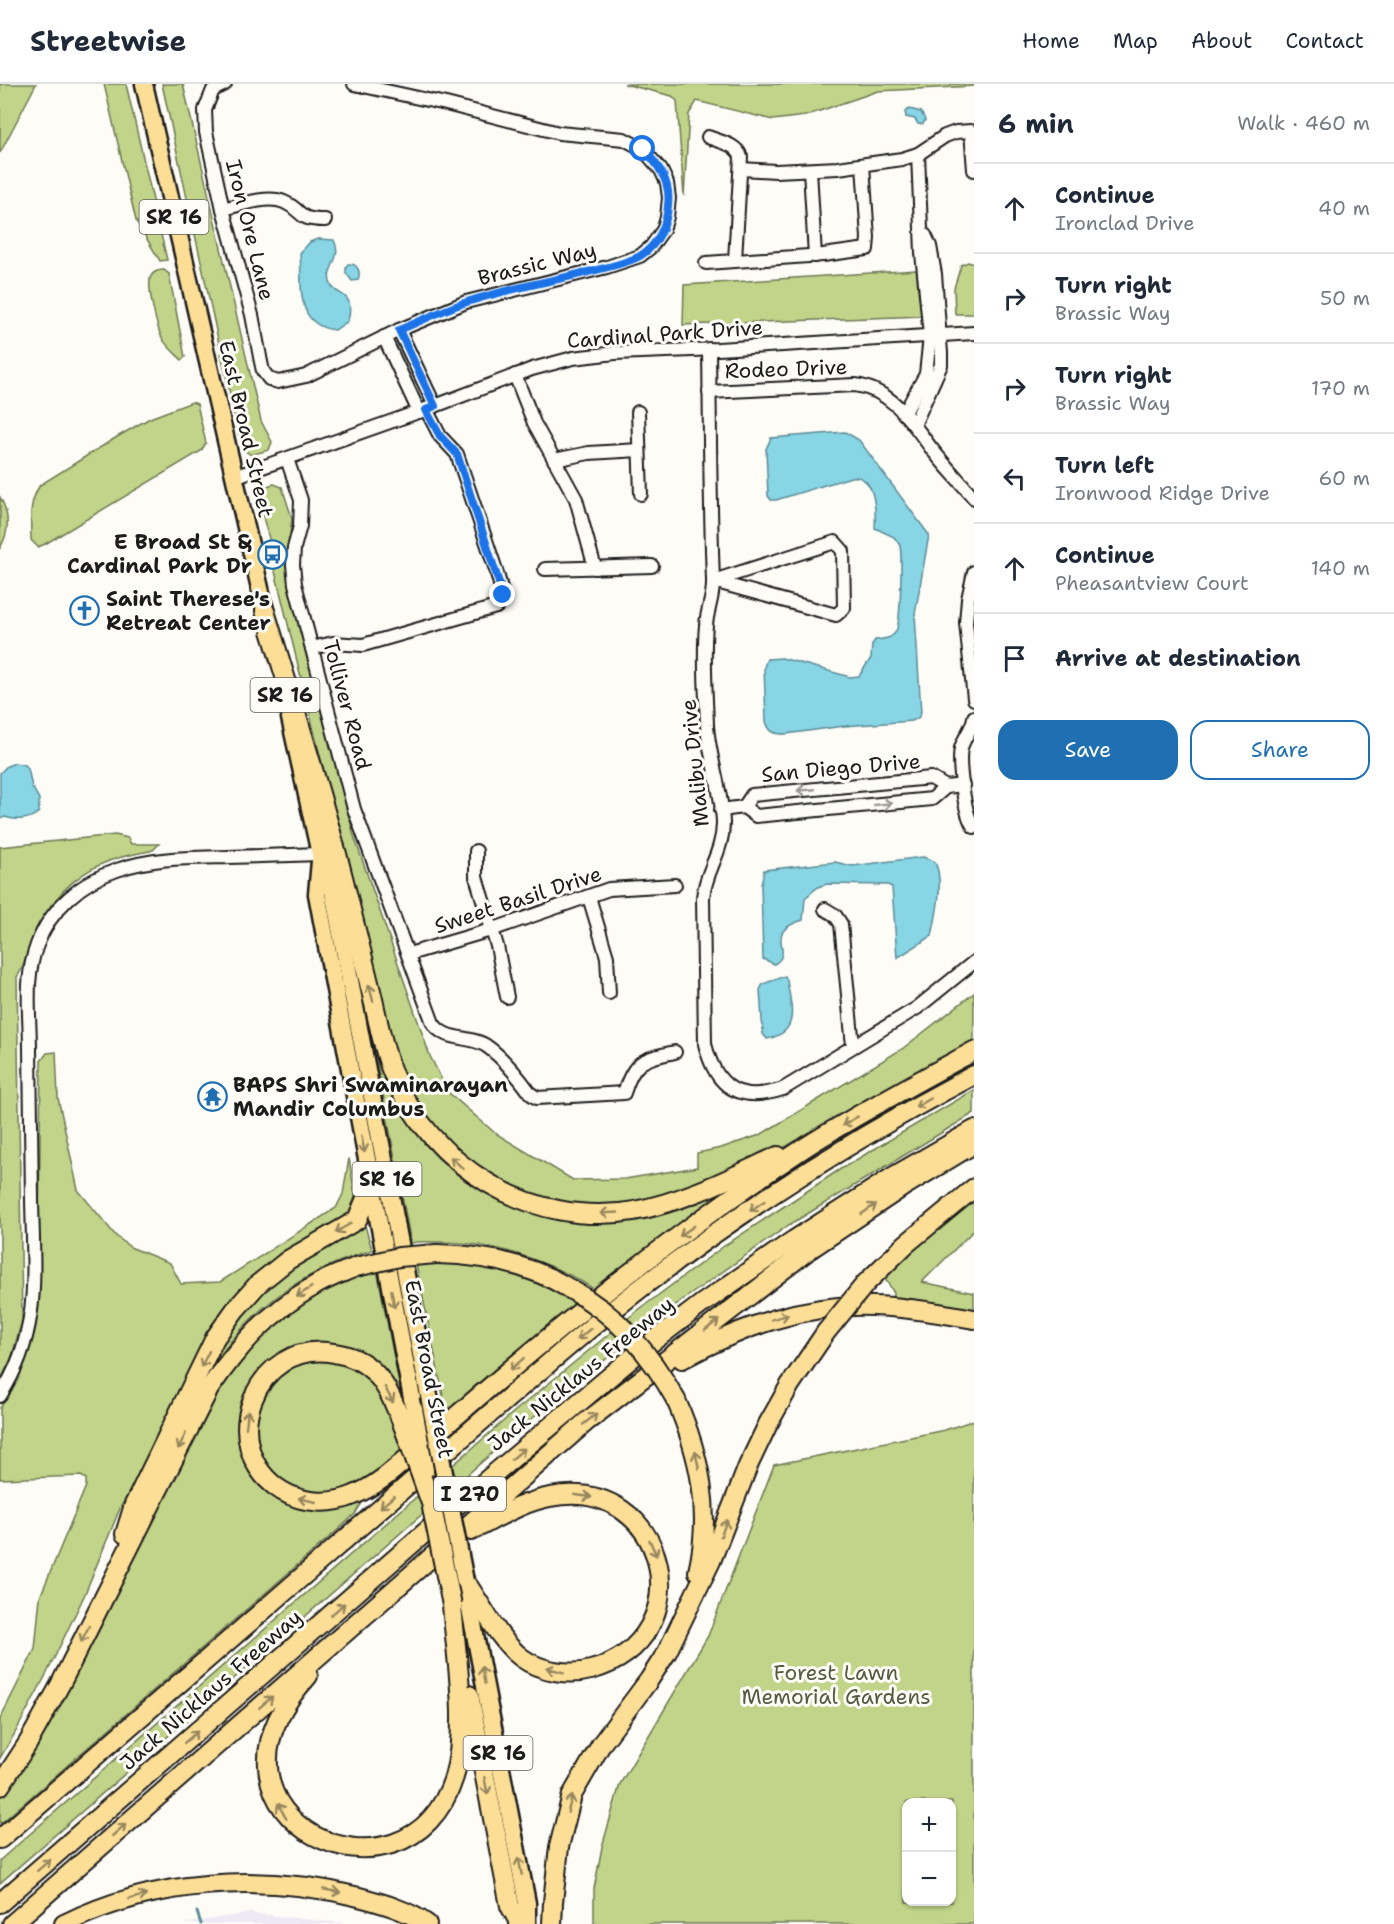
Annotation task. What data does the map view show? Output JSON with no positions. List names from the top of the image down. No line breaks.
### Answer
{"streets":{"highway":["SR 16","Jack Nicklaus Freeway","I 270"],"main road":["East Broad Street"],"street":["Iron Ore Lane","Brassic Way","Cardinal Park Drive","Rodeo Drive","Tolliver Road","Malibu Drive","San Diego Drive","Sweet Basil Drive"]},"crossings":[["SR 16","East Broad Street"],["Iron Ore Lane","Brassic Way"],["Cardinal Park Drive","East Broad Street"],["Cardinal Park Drive","Tolliver Road"],["Cardinal Park Drive","Malibu Drive"],["Rodeo Drive","Malibu Drive"],["Tolliver Road","Sweet Basil Drive"],["Malibu Drive","San Diego Drive"]],"parks":["Forest Lawn Memorial Gardens"],"places":{"bus stop":["E Broad St & Cardinal Park Dr"],"church":["Saint Therese's Retreat Center"],"temple":["BAPS Shri Swaminarayan Mandir Columbus"]},"page":{"header":"Streetwise","nav":["Home","Map","About","Contact"],"heading":["6 min","Walk · 460 m"],"list":[["Continue","Ironclad Drive","40 m"],["Turn right","Brassic Way","50 m"],["Turn right","Brassic Way","170 m"],["Turn left","Ironwood Ridge Drive","60 m"],["Continue","Pheasantview Court","140 m"],"Arrive at destination"],"buttons":["Save","Share"],"map_buttons":["+","−"]}}
